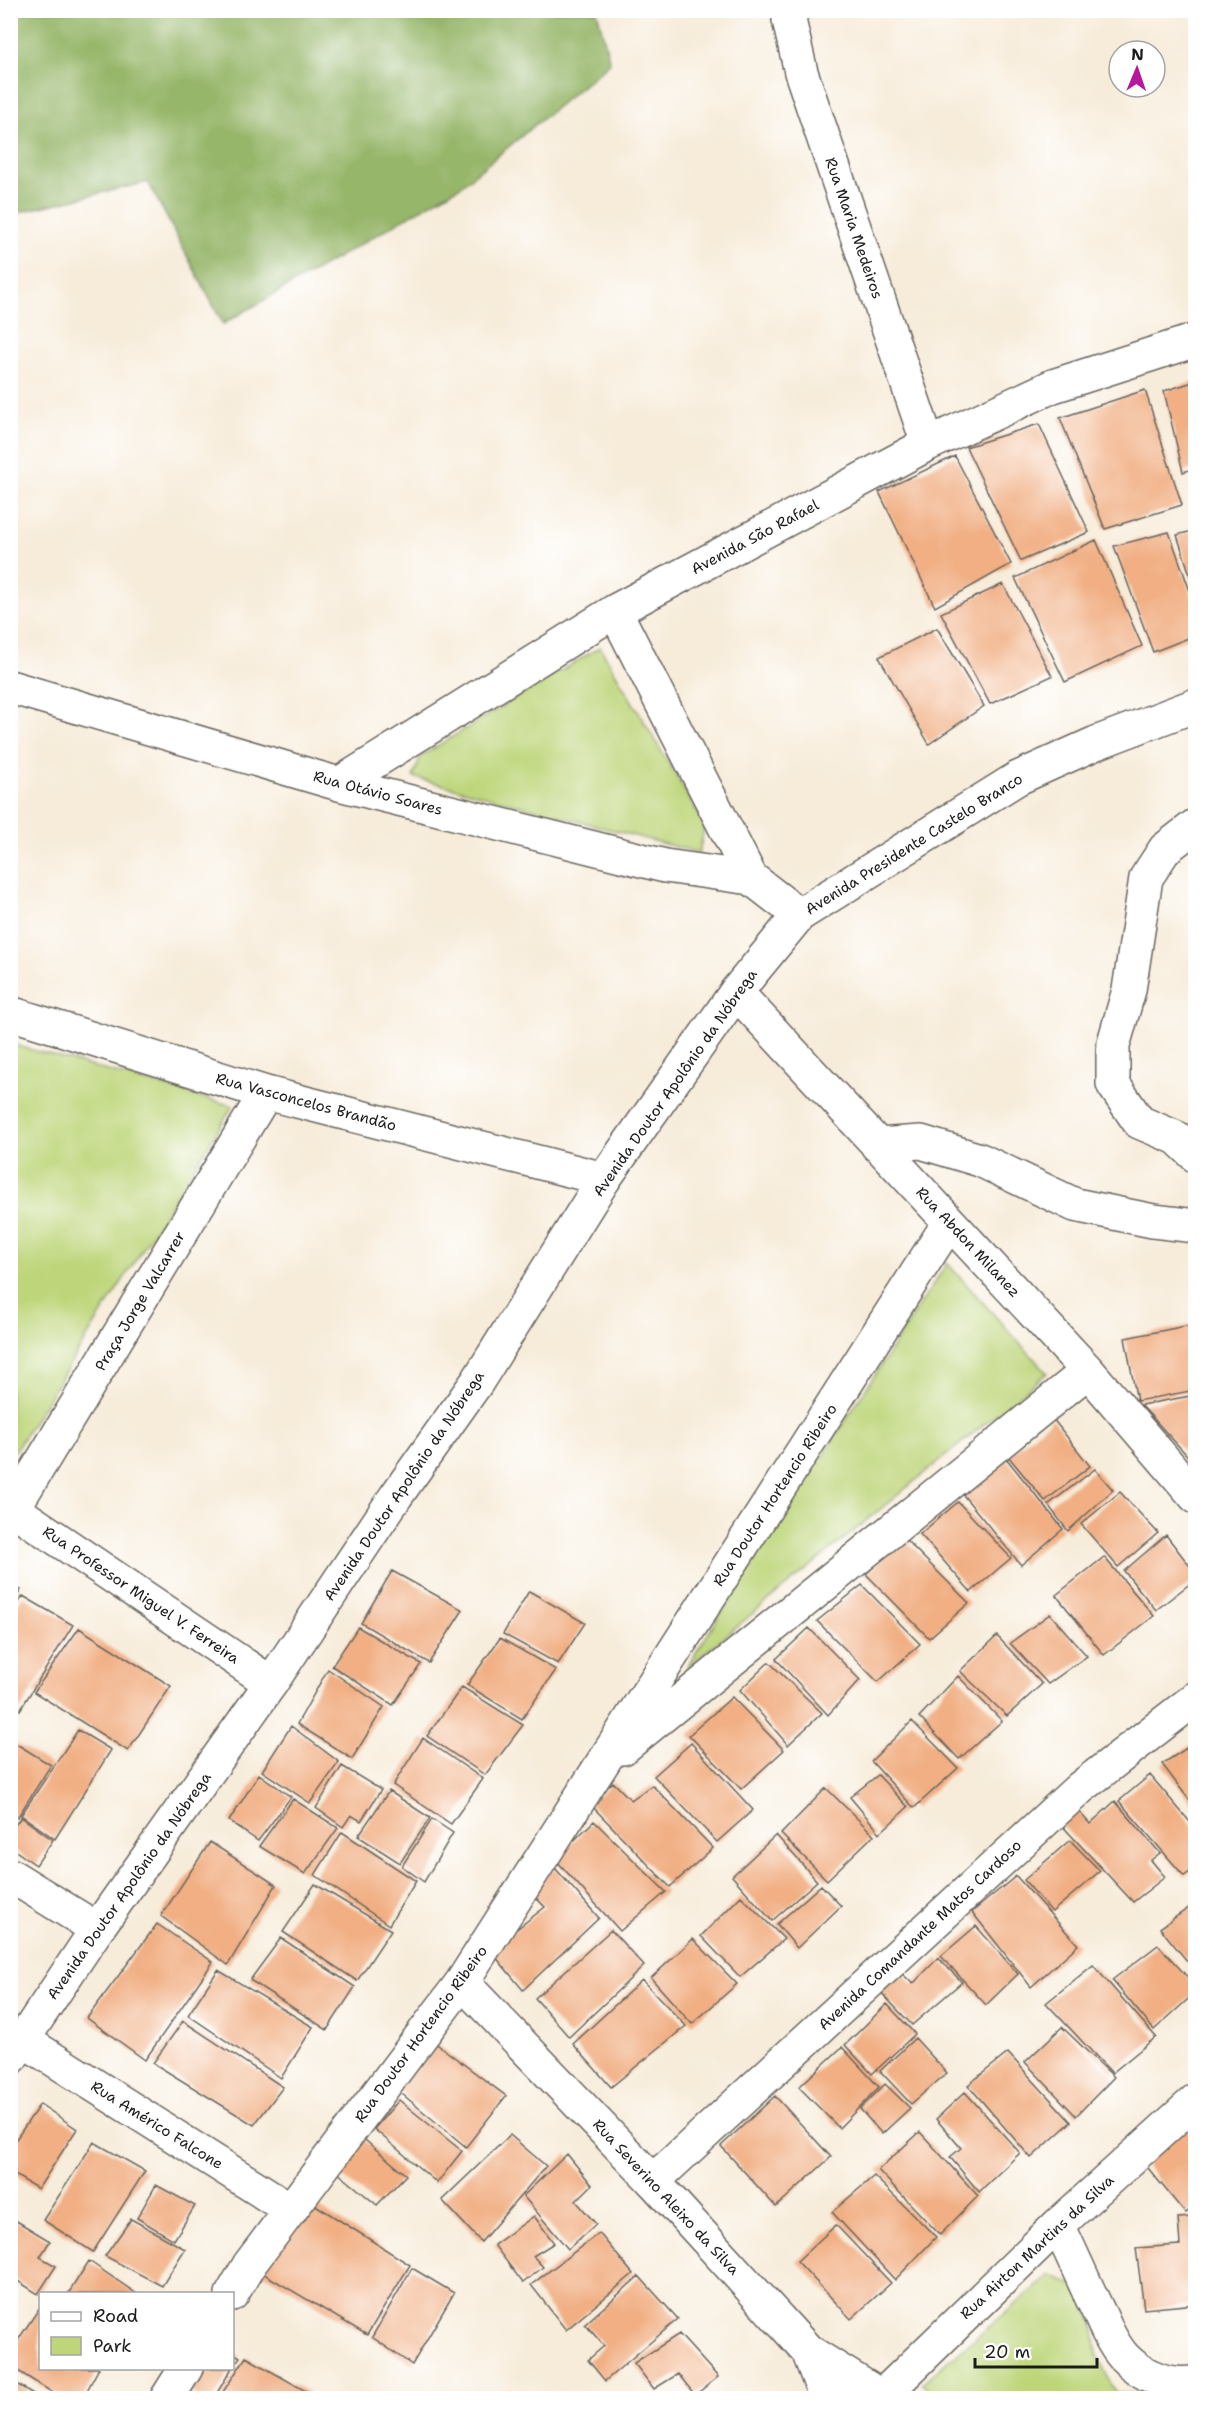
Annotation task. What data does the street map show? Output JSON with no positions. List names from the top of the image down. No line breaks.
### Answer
{"streets":{"street":["Rua Maria Medeiros","Avenida São Rafael","Rua Otávio Soares","Avenida Presidente Castelo Branco","Avenida Doutor Apolônio da Nóbrega","Rua Vasconcelos Brandão","Rua Abdon Milanez","Praça Jorge Valcarrer","Rua Doutor Hortencio Ribeiro","Rua Professor Miguel V. Ferreira","Avenida Comandante Matos Cardoso","Rua Américo Falcone","Rua Severino Aleixo da Silva","Rua Airton Martins da Silva"]},"crossings":[["Rua Maria Medeiros","Avenida São Rafael"],["Avenida São Rafael","Rua Otávio Soares"],["Rua Otávio Soares","Avenida Presidente Castelo Branco"],["Rua Otávio Soares","Avenida Doutor Apolônio da Nóbrega"],["Avenida Presidente Castelo Branco","Avenida Doutor Apolônio da Nóbrega"],["Avenida Doutor Apolônio da Nóbrega","Rua Vasconcelos Brandão"],["Avenida Doutor Apolônio da Nóbrega","Rua Abdon Milanez"],["Avenida Doutor Apolônio da Nóbrega","Rua Professor Miguel V. Ferreira"],["Avenida Doutor Apolônio da Nóbrega","Rua Américo Falcone"],["Rua Vasconcelos Brandão","Praça Jorge Valcarrer"],["Rua Abdon Milanez","Rua Doutor Hortencio Ribeiro"],["Praça Jorge Valcarrer","Rua Professor Miguel V. Ferreira"],["Rua Doutor Hortencio Ribeiro","Rua Américo Falcone"],["Rua Doutor Hortencio Ribeiro","Rua Severino Aleixo da Silva"],["Avenida Comandante Matos Cardoso","Rua Severino Aleixo da Silva"],["Rua Severino Aleixo da Silva","Rua Airton Martins da Silva"]],"legend":["Road","Park"],"scale_bar":"20 m","north":"top"}
